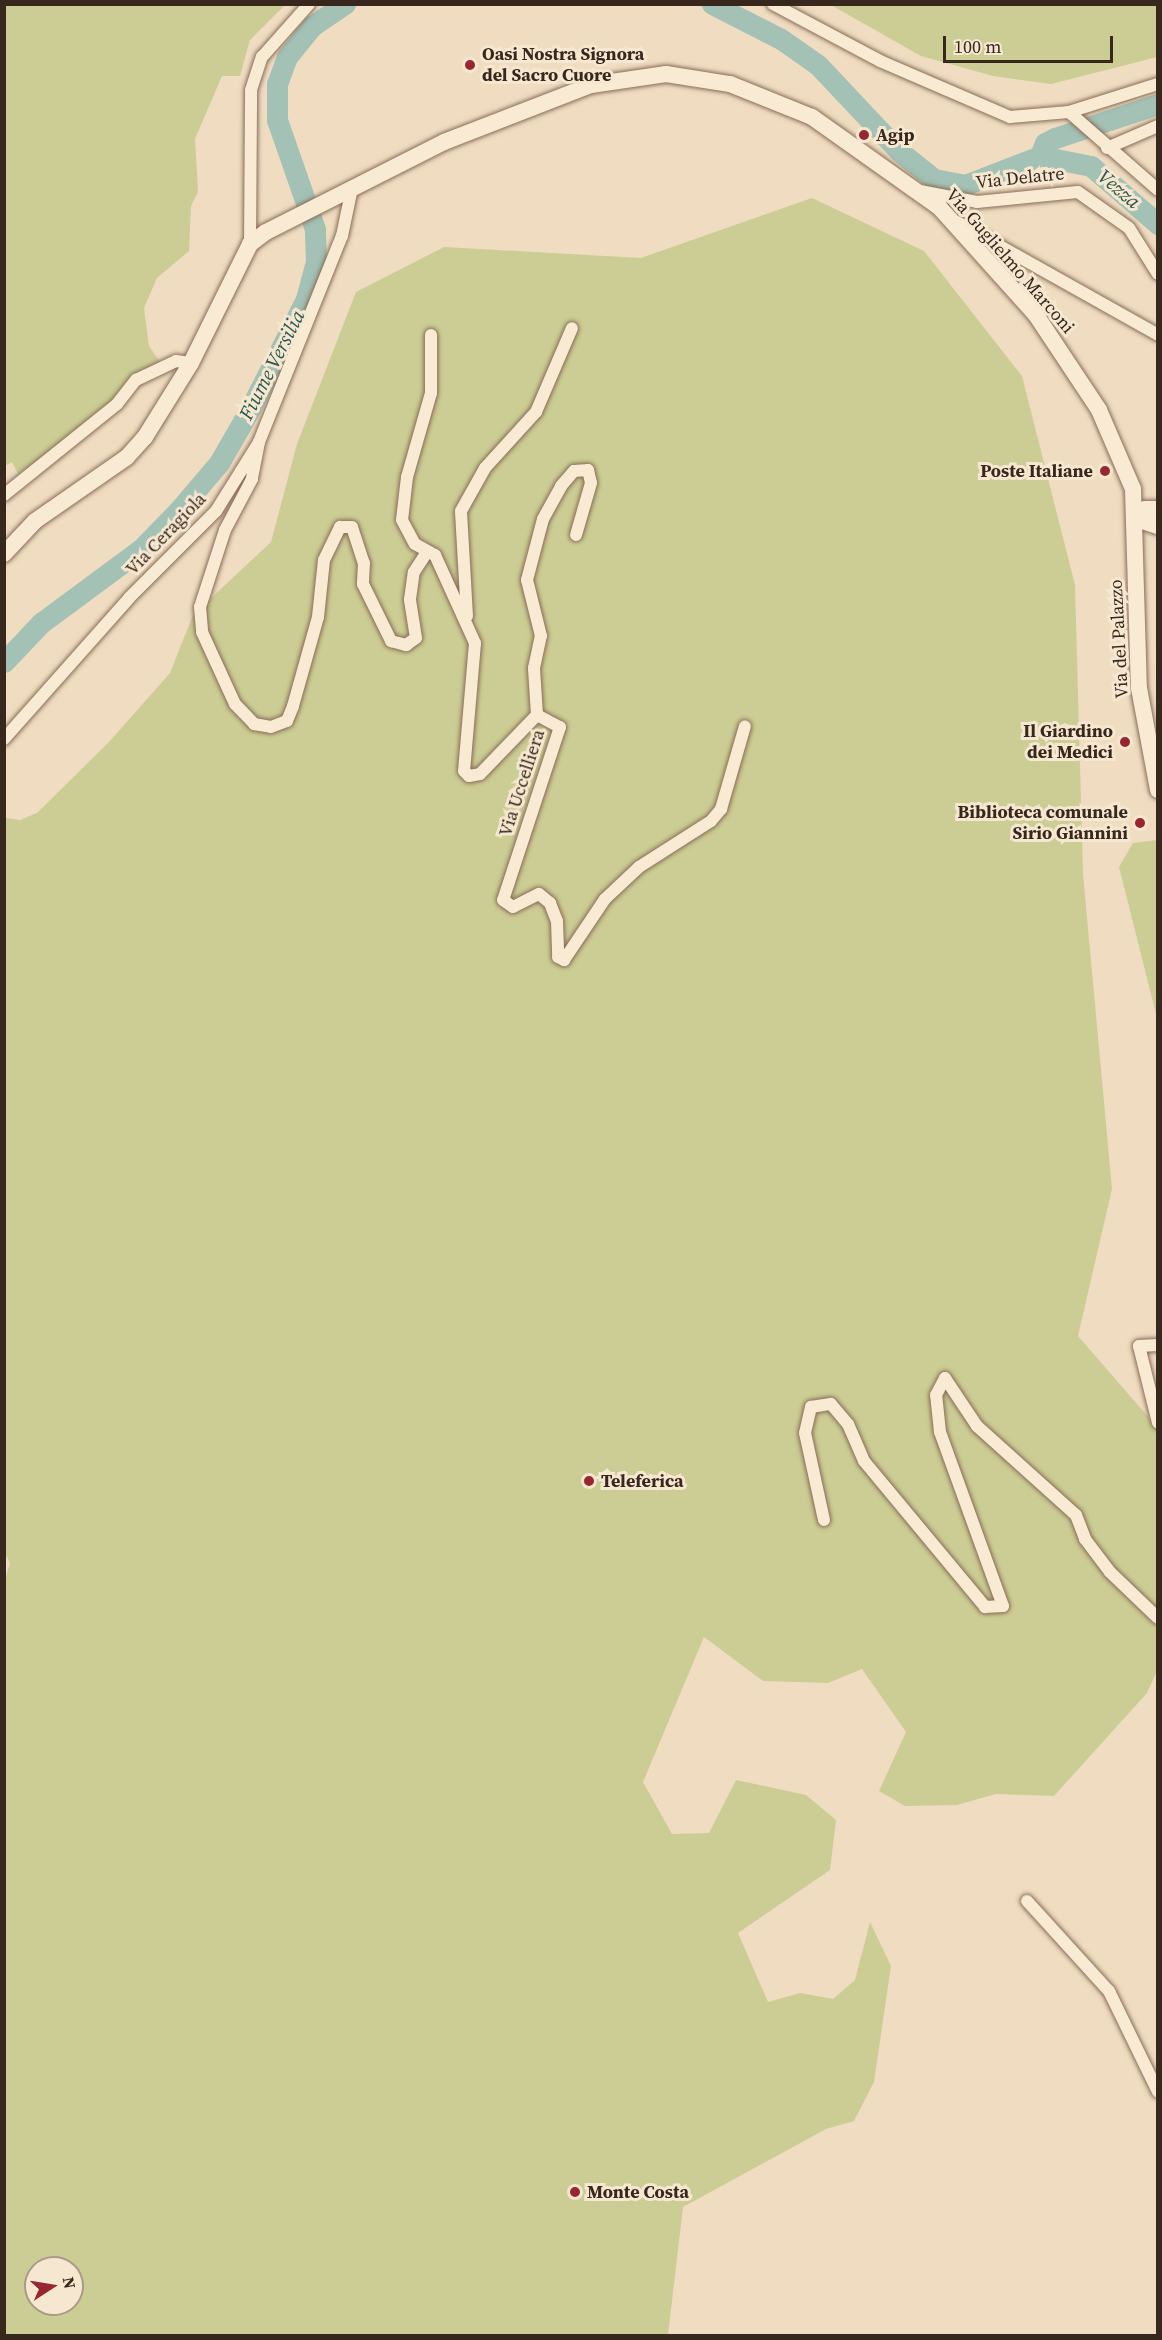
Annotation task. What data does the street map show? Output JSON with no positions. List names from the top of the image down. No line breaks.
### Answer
{"streets":{"main road":["Via Guglielmo Marconi","Via del Palazzo"],"street":["Via Delatre","Via Ceragiola","Via Uccelliera"]},"crossings":[["Via Delatre","Via Guglielmo Marconi"],["Via Guglielmo Marconi","Via Ceragiola"],["Via Guglielmo Marconi","Via del Palazzo"]],"water":["Vezza","Fiume Versilia"],"places":["Oasi Nostra Signora del Sacro Cuore","Agip","Poste Italiane","Il Giardino dei Medici","Biblioteca comunale Sirio Giannini","Teleferica","Monte Costa"],"scale_bar":"100 m","north":"right"}
